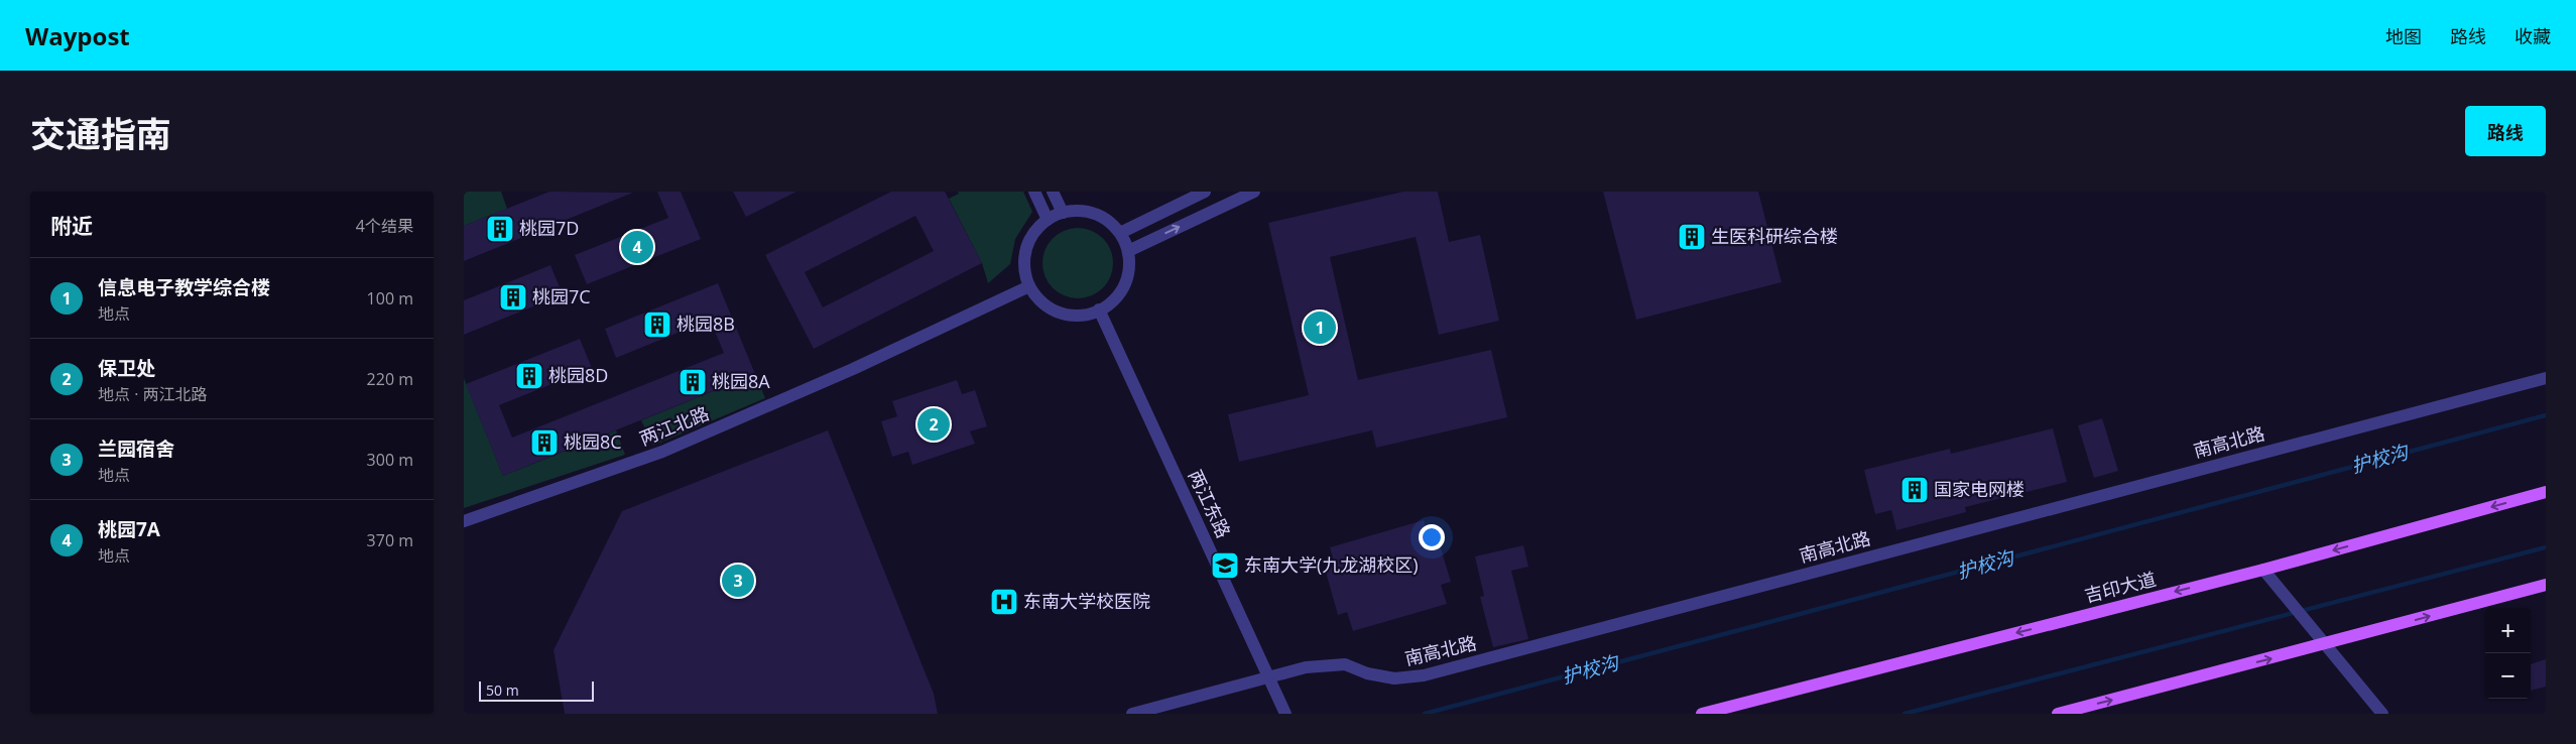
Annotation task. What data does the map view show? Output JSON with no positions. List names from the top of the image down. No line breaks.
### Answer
{"streets":{"main road":["吉印大道"],"street":["两江北路","南高北路","两江东路"]},"crossings":[["两江北路","两江东路"],["南高北路","两江东路"]],"water":["护校沟"],"places":{"building":["桃园7D","生医科研综合楼","桃园7C","桃园8B","桃园8D","桃园8A","桃园8C","国家电网楼"],"school or university":["东南大学(九龙湖校区)"],"hospital":["东南大学校医院"]},"scale_bar":"50 m","page":{"header":"Waypost","nav":["地图","路线","收藏"],"title":"交通指南","buttons":"路线","heading":["附近","4个结果"],"pins":["4","1","2","3"],"list":[{"mark":"1","name":"信息电子教学综合楼","note":"地点","value":"100 m"},{"mark":"2","name":"保卫处","note":"地点 · 两江北路","value":"220 m"},{"mark":"3","name":"兰园宿舍","note":"地点","value":"300 m"},{"mark":"4","name":"桃园7A","note":"地点","value":"370 m"}],"map_buttons":["+","−"],"scale":"50 m"}}
